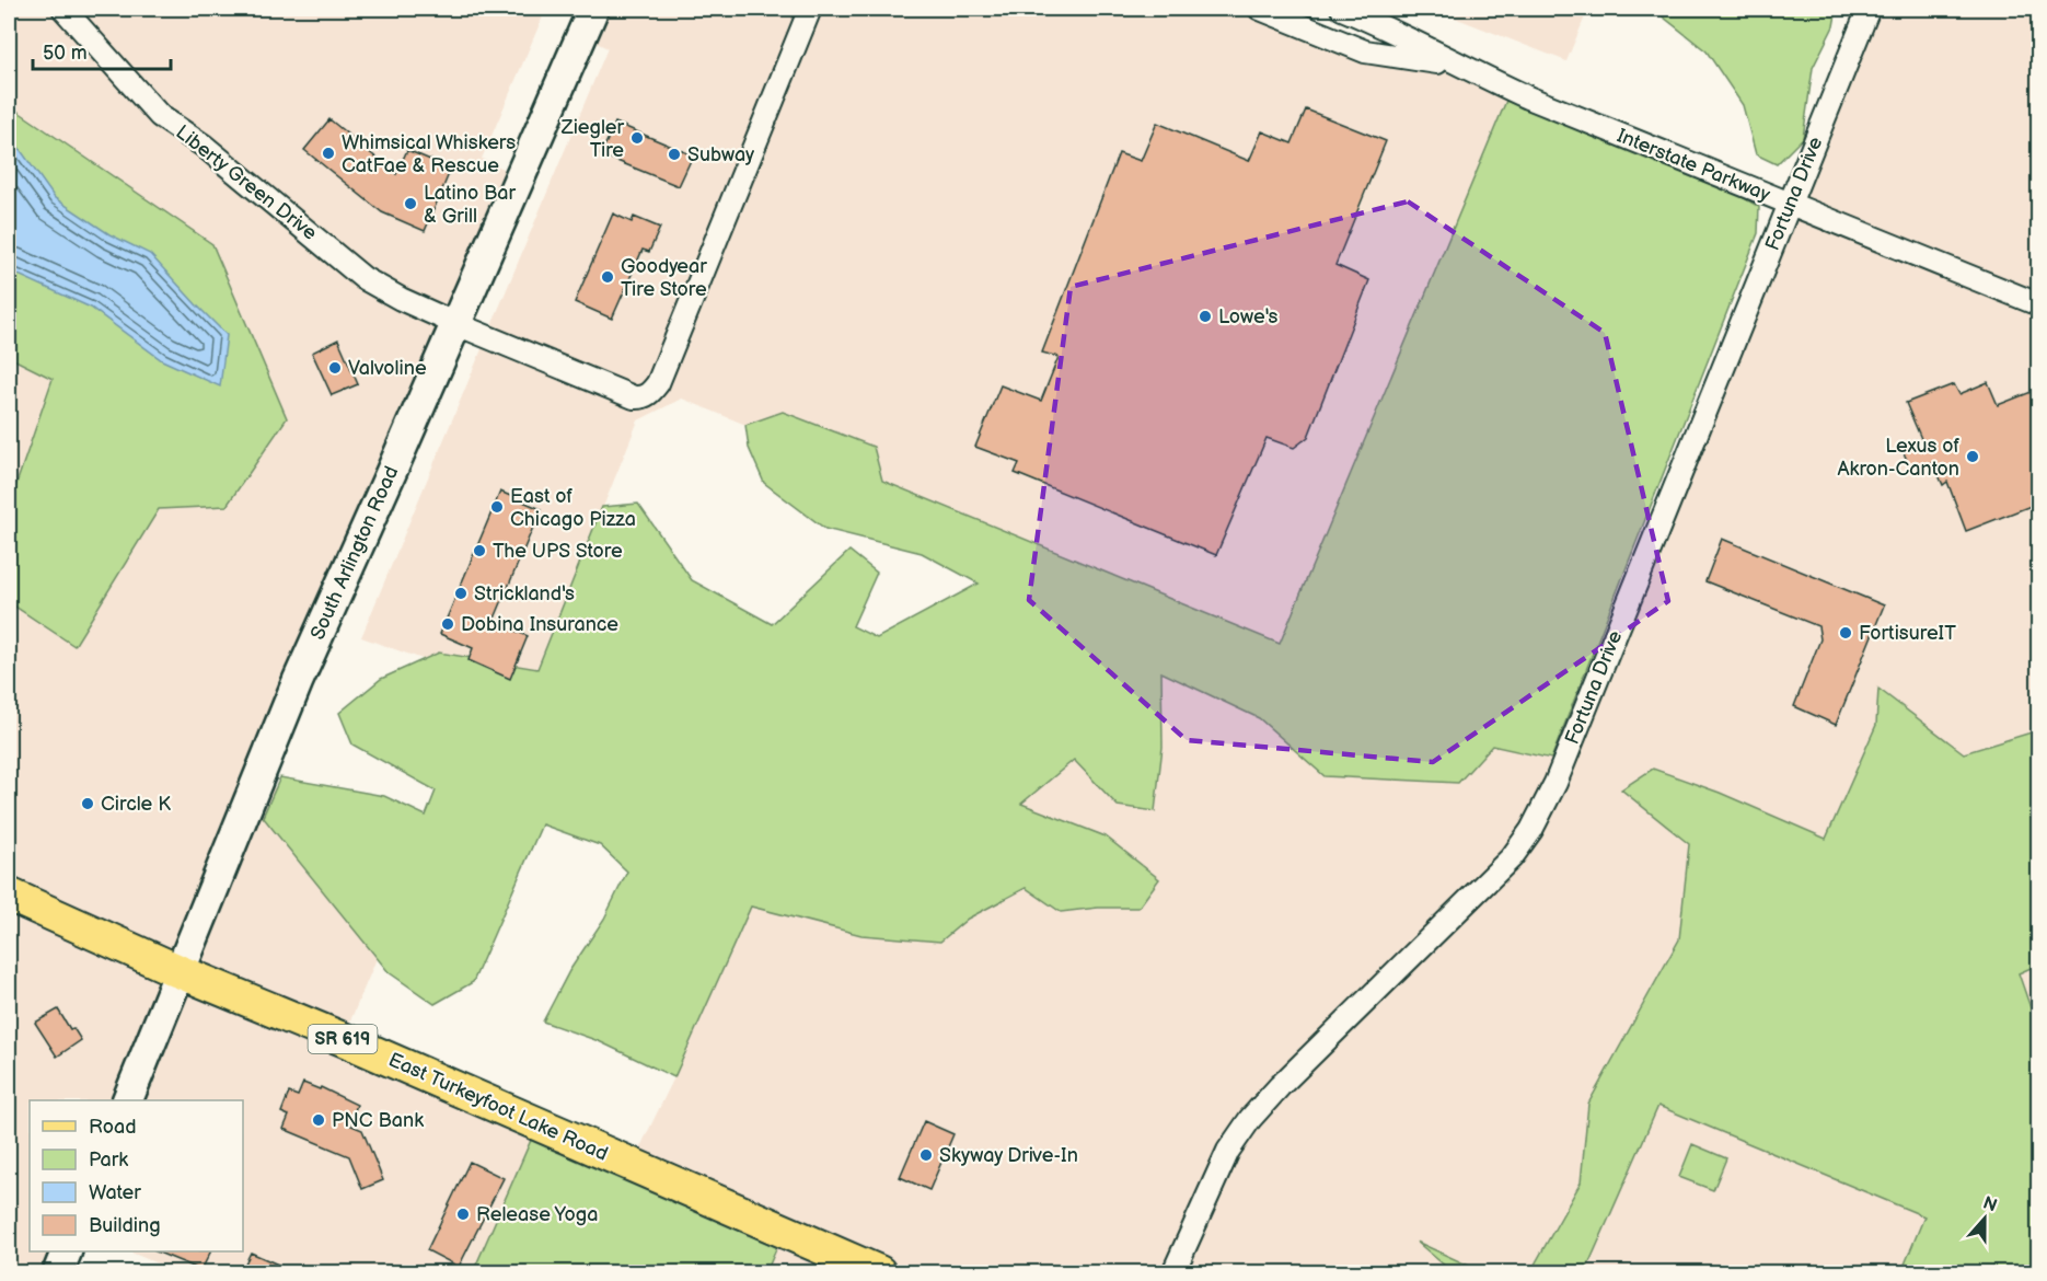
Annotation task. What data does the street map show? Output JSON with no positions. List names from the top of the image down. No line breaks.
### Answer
{"streets":{"main road":["South Arlington Road","SR 619","East Turkeyfoot Lake Road"],"street":["Interstate Parkway","Liberty Green Drive","Fortuna Drive"]},"crossings":[["Interstate Parkway","Fortuna Drive"],["Liberty Green Drive","South Arlington Road"],["South Arlington Road","East Turkeyfoot Lake Road"]],"places":["Ziegler Tire","Whimsical Whiskers CatFae & Rescue","Subway","Latino Bar & Grill","Goodyear Tire Store","Lowe's","Valvoline","Lexus of Akron-Canton","East of Chicago Pizza","The UPS Store","Strickland's","Dobina Insurance","FortisureIT","Circle K","PNC Bank","Skyway Drive-In","Release Yoga"],"legend":["Road","Park","Water","Building"],"scale_bar":"50 m","north":"top"}
